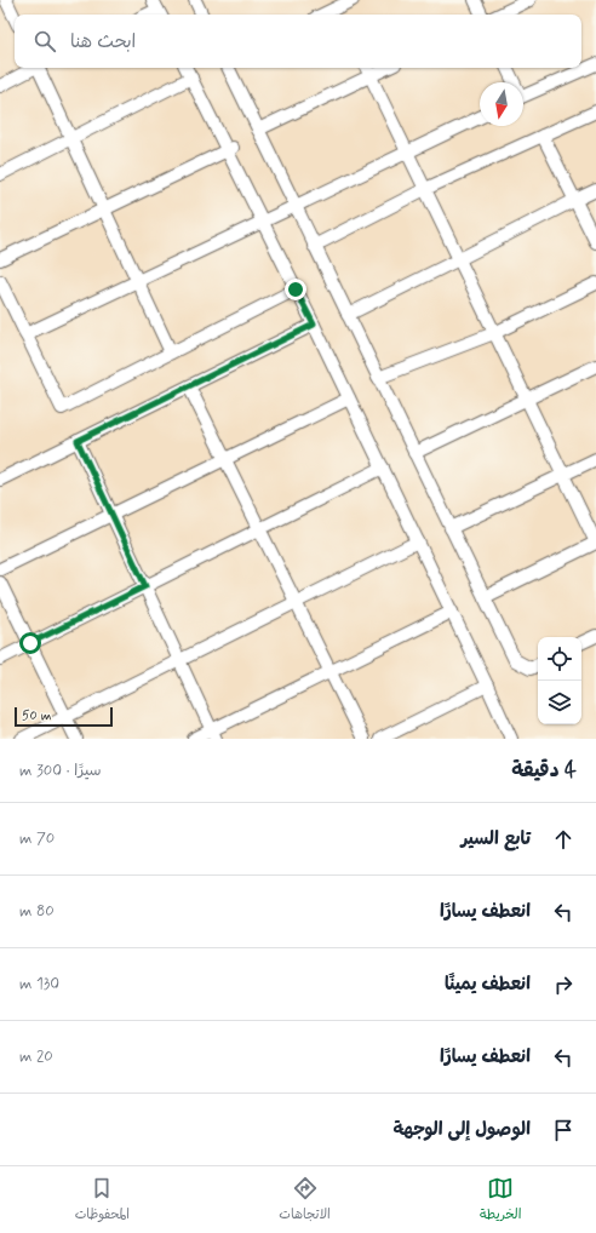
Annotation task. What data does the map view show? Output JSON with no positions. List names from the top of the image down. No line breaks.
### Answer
{"scale_bar":"50 m","north":"bottom","page":{"search":"ابحث هنا","scale":"50 m","heading":["4 دقيقة","سيرًا · 300 m"],"list":[["تابع السير","70 m"],["انعطف يسارًا","80 m"],["انعطف يمينًا","130 m"],["انعطف يسارًا","20 m"],"الوصول إلى الوجهة"],"nav":["الخريطة","الاتجاهات","المحفوظات"]}}
